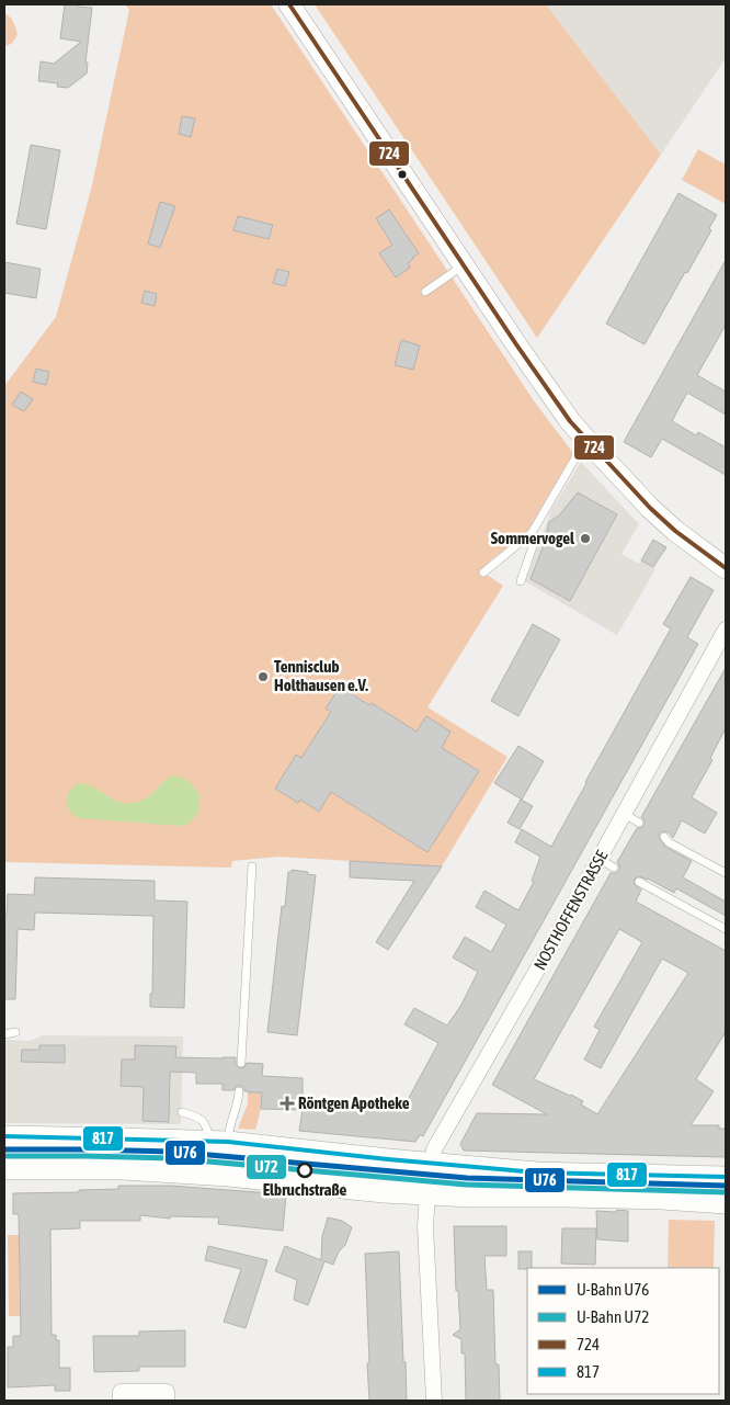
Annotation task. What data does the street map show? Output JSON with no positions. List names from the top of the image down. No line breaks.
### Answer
{"streets":{"street":["NOSTHOFFENSTRASSE"]},"places":{"other":["Sommervogel","Tennisclub Holthausen e.V.","Elbruchstraße"],"health":["Röntgen Apotheke"]},"lines":["transit line 724","transit line 817","metro line U76","metro line U72"],"legend":["U-Bahn U76","U-Bahn U72","724","817"]}
